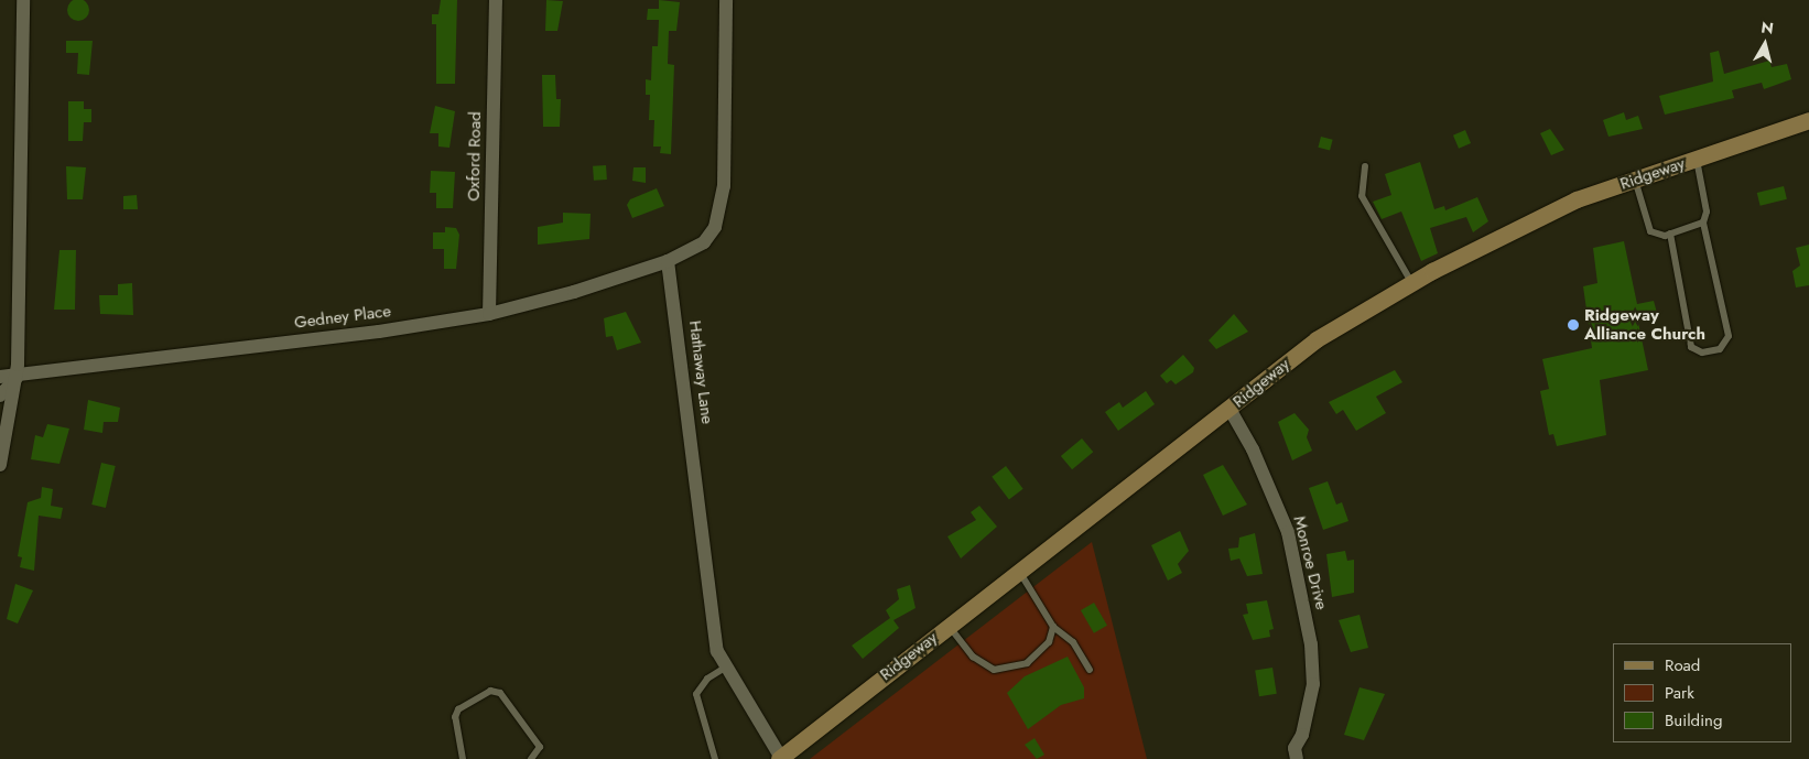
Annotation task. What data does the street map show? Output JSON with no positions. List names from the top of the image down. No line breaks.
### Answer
{"streets":{"street":["Oxford Road","Ridgeway","Gedney Place","Hathaway Lane","Monroe Drive"]},"crossings":[["Oxford Road","Gedney Place"],["Ridgeway","Hathaway Lane"],["Ridgeway","Monroe Drive"],["Gedney Place","Hathaway Lane"]],"places":["Ridgeway Alliance Church"],"legend":["Road","Park","Building"],"north":"top"}
